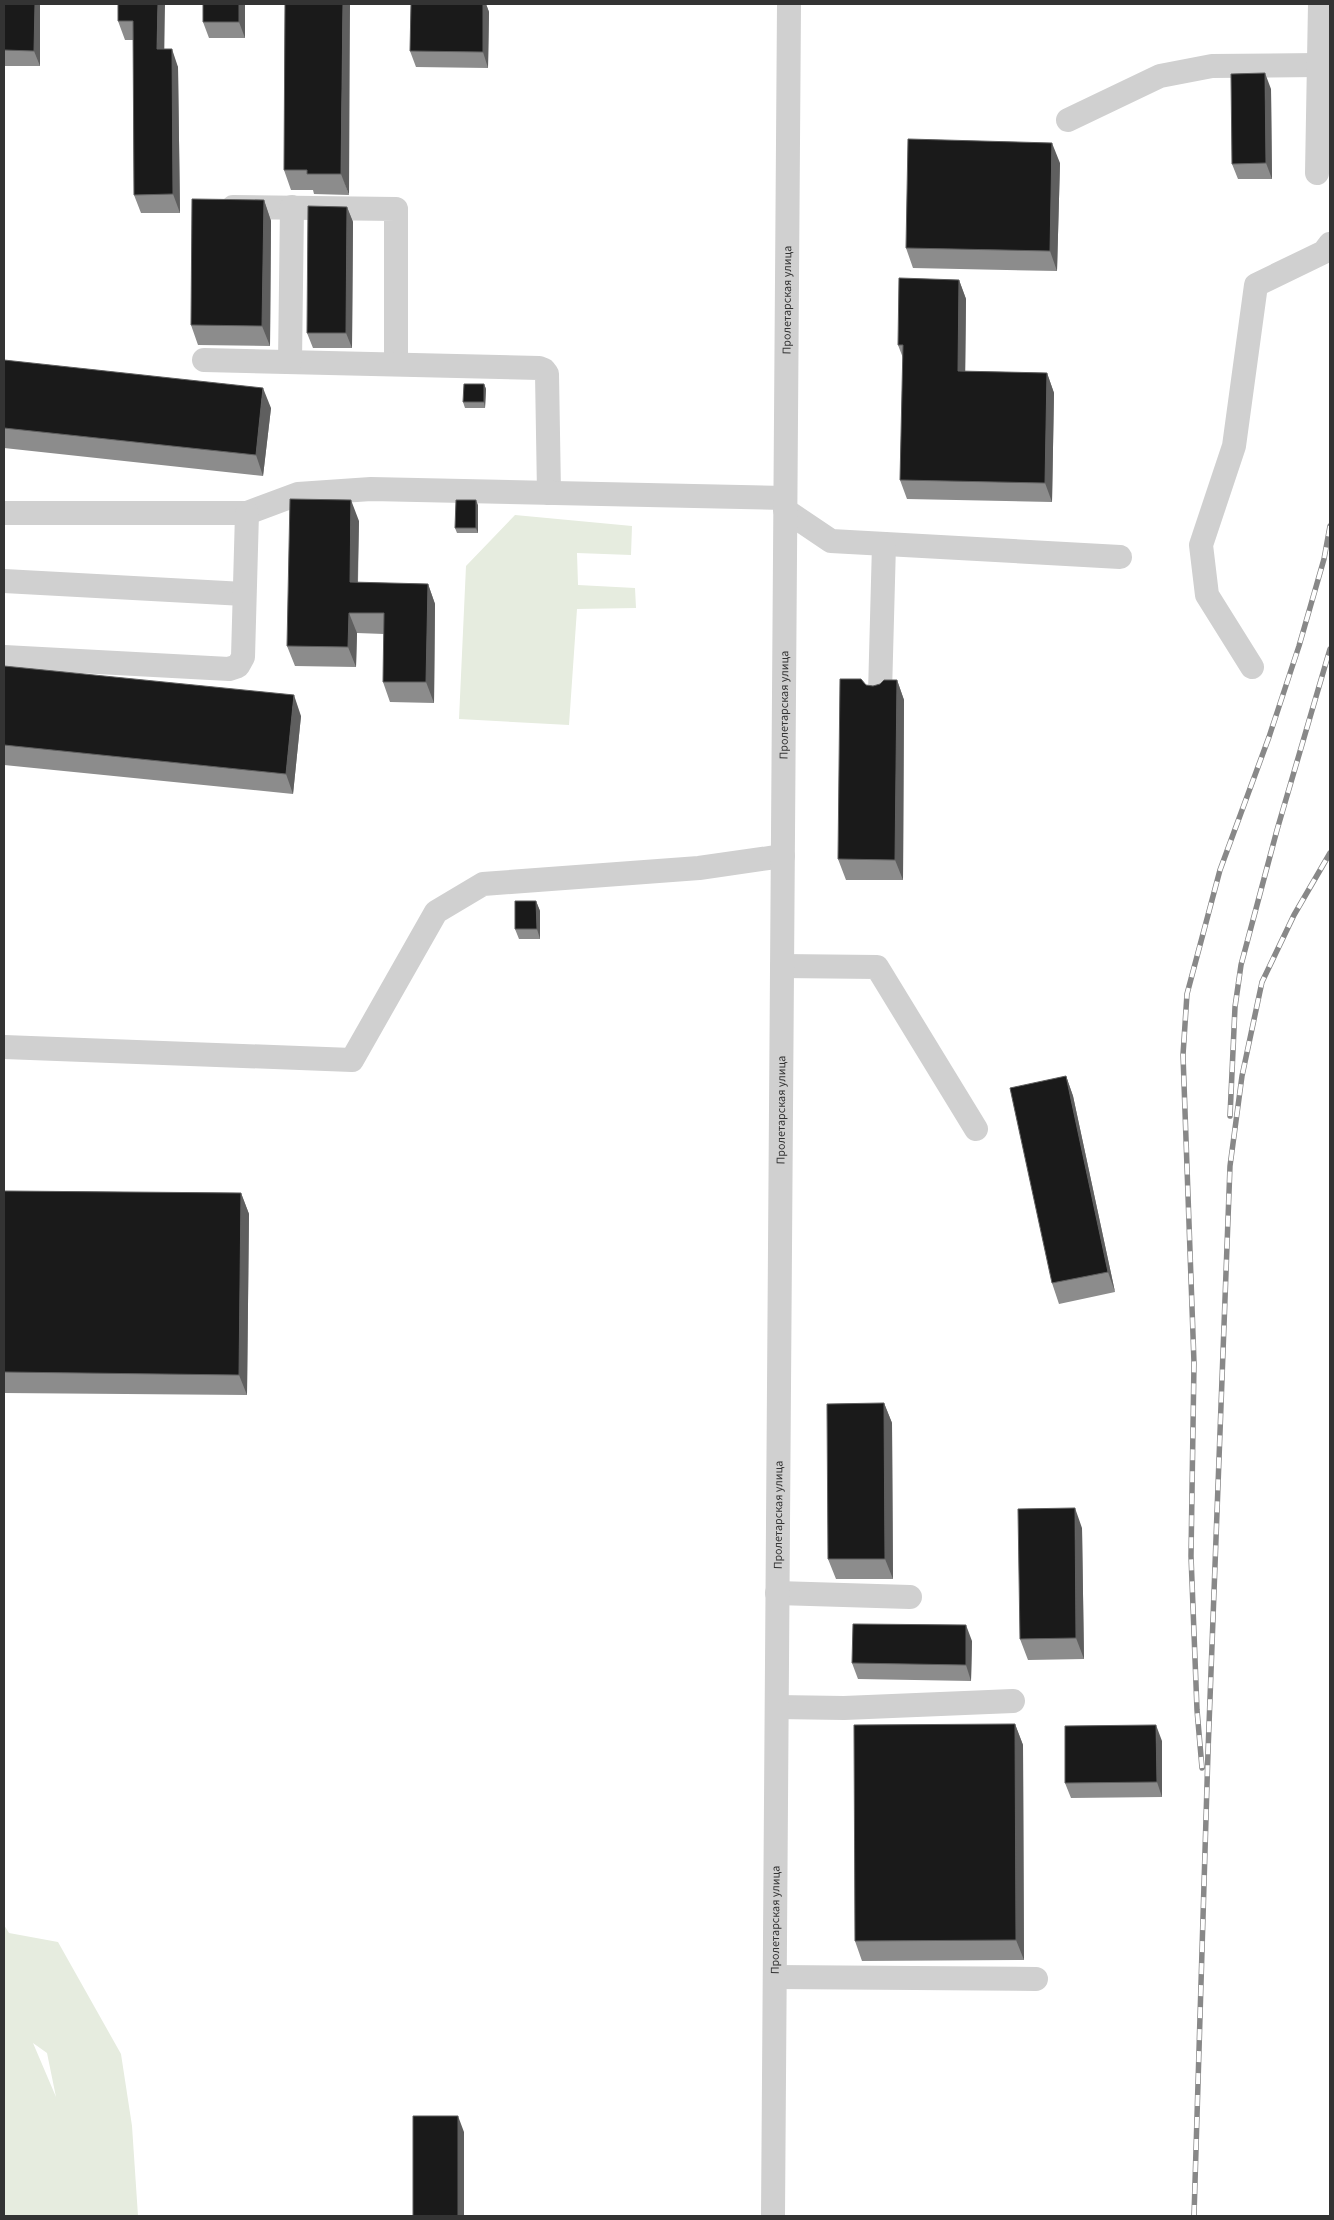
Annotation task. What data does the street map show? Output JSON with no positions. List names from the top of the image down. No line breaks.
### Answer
{"streets":{"street":["Пролетарская улица"]}}
